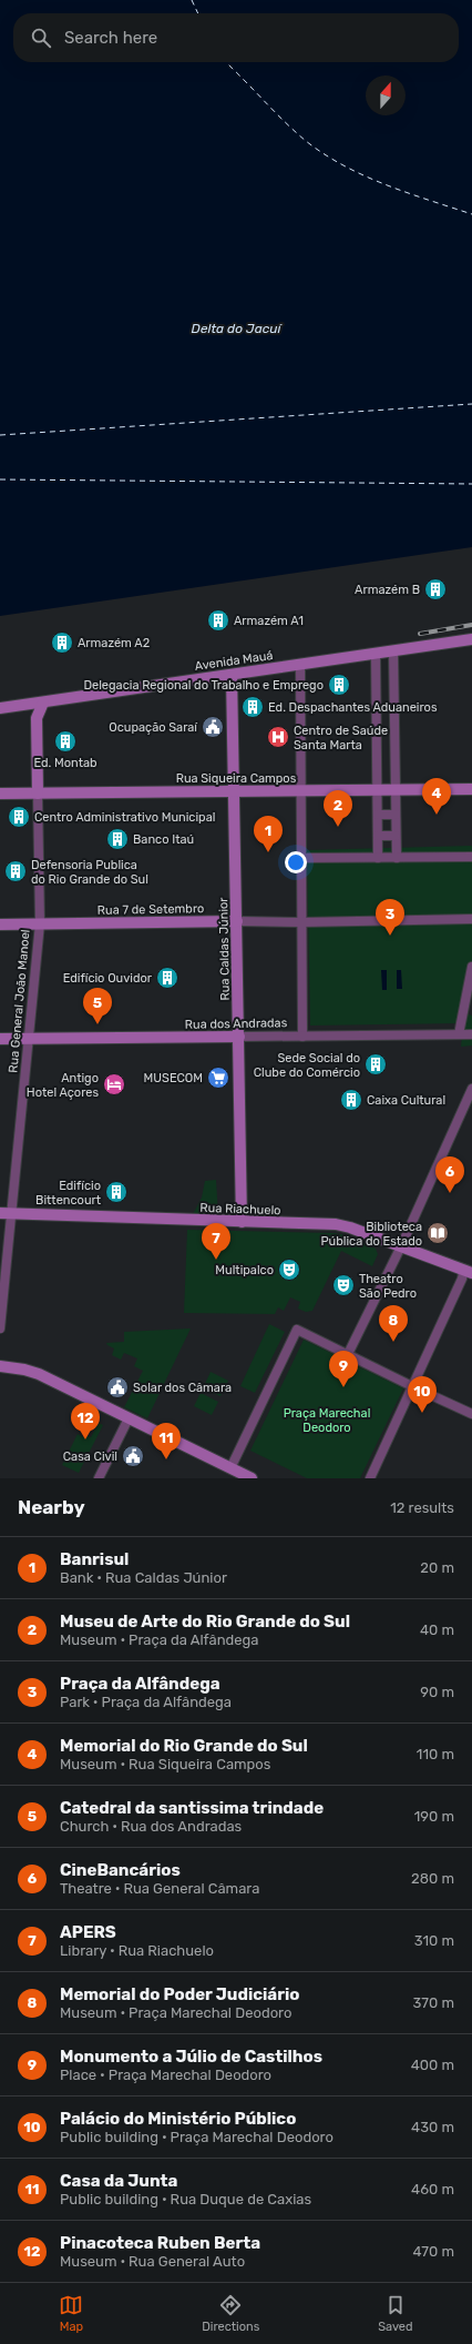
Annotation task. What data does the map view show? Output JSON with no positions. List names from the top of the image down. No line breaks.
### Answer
{"streets":{"street":["Avenida Mauá","Rua Siqueira Campos","Rua 7 de Setembro","Rua Caldas Júnior","Rua General João Manoel","Rua dos Andradas","Rua Riachuelo"]},"crossings":[["Avenida Mauá","Rua Caldas Júnior"],["Avenida Mauá","Rua General João Manoel"],["Rua Siqueira Campos","Rua Caldas Júnior"],["Rua Siqueira Campos","Rua General João Manoel"],["Rua 7 de Setembro","Rua Caldas Júnior"],["Rua 7 de Setembro","Rua General João Manoel"],["Rua Caldas Júnior","Rua dos Andradas"],["Rua Caldas Júnior","Rua Riachuelo"],["Rua General João Manoel","Rua dos Andradas"],["Rua General João Manoel","Rua Riachuelo"]],"water":["Delta do Jacuí"],"parks":["Praça Marechal Deodoro"],"places":{"building":["Armazém B","Armazém A1","Armazém A2","Delegacia Regional do Trabalho e Emprego","Ed. Despachantes Aduaneiros","Ed. Montab","Centro Administrativo Municipal","Banco Itaú","Defensoria Publica do Rio Grande do Sul","Edifício Ouvidor","Sede Social do Clube do Comércio","Caixa Cultural","Edifício Bittencourt"],"public building":["Ocupação Saraí","Solar dos Câmara","Casa Civil"],"hospital":["Centro de Saúde Santa Marta"],"supermarket":["MUSECOM"],"hotel":["Antigo Hotel Açores"],"library":["Biblioteca Pública do Estado"],"theatre":["Multipalco","Theatro São Pedro"]},"north":"top","page":{"search":"Search here","pins":["4","2","1","3","5","6","7","8","9","10","12","11"],"heading":["Nearby","12 results"],"list":[{"mark":"1","name":"Banrisul","note":"Bank · Rua Caldas Júnior","value":"20 m"},{"mark":"2","name":"Museu de Arte do Rio Grande do Sul","note":"Museum · Praça da Alfândega","value":"40 m"},{"mark":"3","name":"Praça da Alfândega","note":"Park · Praça da Alfândega","value":"90 m"},{"mark":"4","name":"Memorial do Rio Grande do Sul","note":"Museum · Rua Siqueira Campos","value":"110 m"},{"mark":"5","name":"Catedral da santissima trindade","note":"Church · Rua dos Andradas","value":"190 m"},{"mark":"6","name":"CineBancários","note":"Theatre · Rua General Câmara","value":"280 m"},{"mark":"7","name":"APERS","note":"Library · Rua Riachuelo","value":"310 m"},{"mark":"8","name":"Memorial do Poder Judiciário","note":"Museum · Praça Marechal Deodoro","value":"370 m"},{"mark":"9","name":"Monumento a Júlio de Castilhos","note":"Place · Praça Marechal Deodoro","value":"400 m"},{"mark":"10","name":"Palácio do Ministério Público","note":"Public building · Praça Marechal Deodoro","value":"430 m"},{"mark":"11","name":"Casa da Junta","note":"Public building · Rua Duque de Caxias","value":"460 m"},{"mark":"12","name":"Pinacoteca Ruben Berta","note":"Museum · Rua General Auto","value":"470 m"}],"nav":["Map","Directions","Saved"]}}
